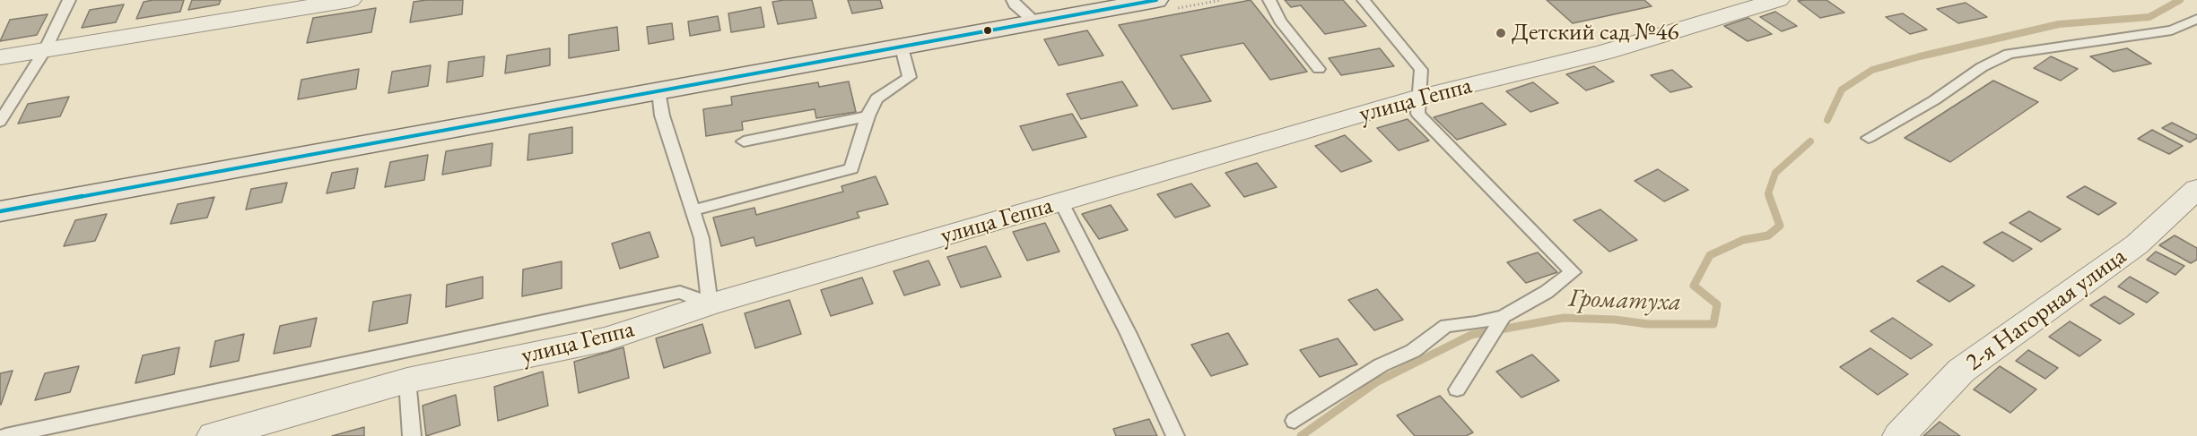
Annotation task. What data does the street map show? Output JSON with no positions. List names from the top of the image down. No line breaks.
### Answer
{"streets":{"street":["улица Геппа","2-я Нагорная улица"]},"water":["Громатуха"],"places":["Детский сад №46"]}
